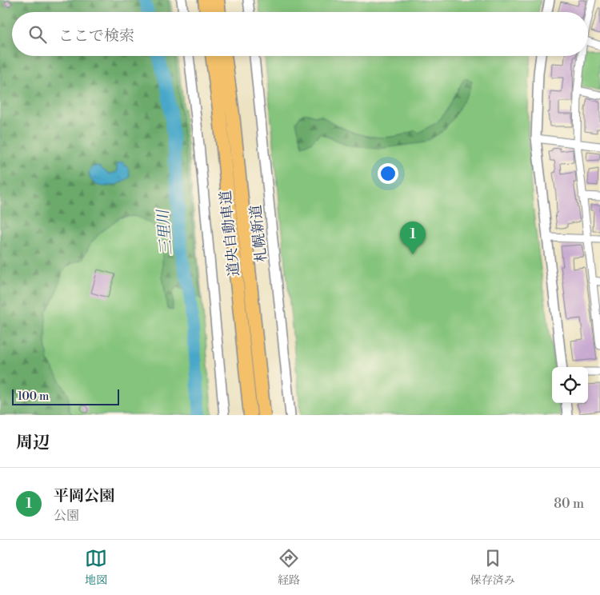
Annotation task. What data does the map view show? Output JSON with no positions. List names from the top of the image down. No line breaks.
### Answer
{"streets":{"highway":["道央自動車道"],"street":["札幌新道"]},"water":["三里川"],"scale_bar":"100 m","page":{"search":"ここで検索","pins":"1","scale":"100 m","heading":"周辺","list":[{"mark":"1","name":"平岡公園","note":"公園","value":"80 m"}],"nav":["地図","経路","保存済み"]}}
